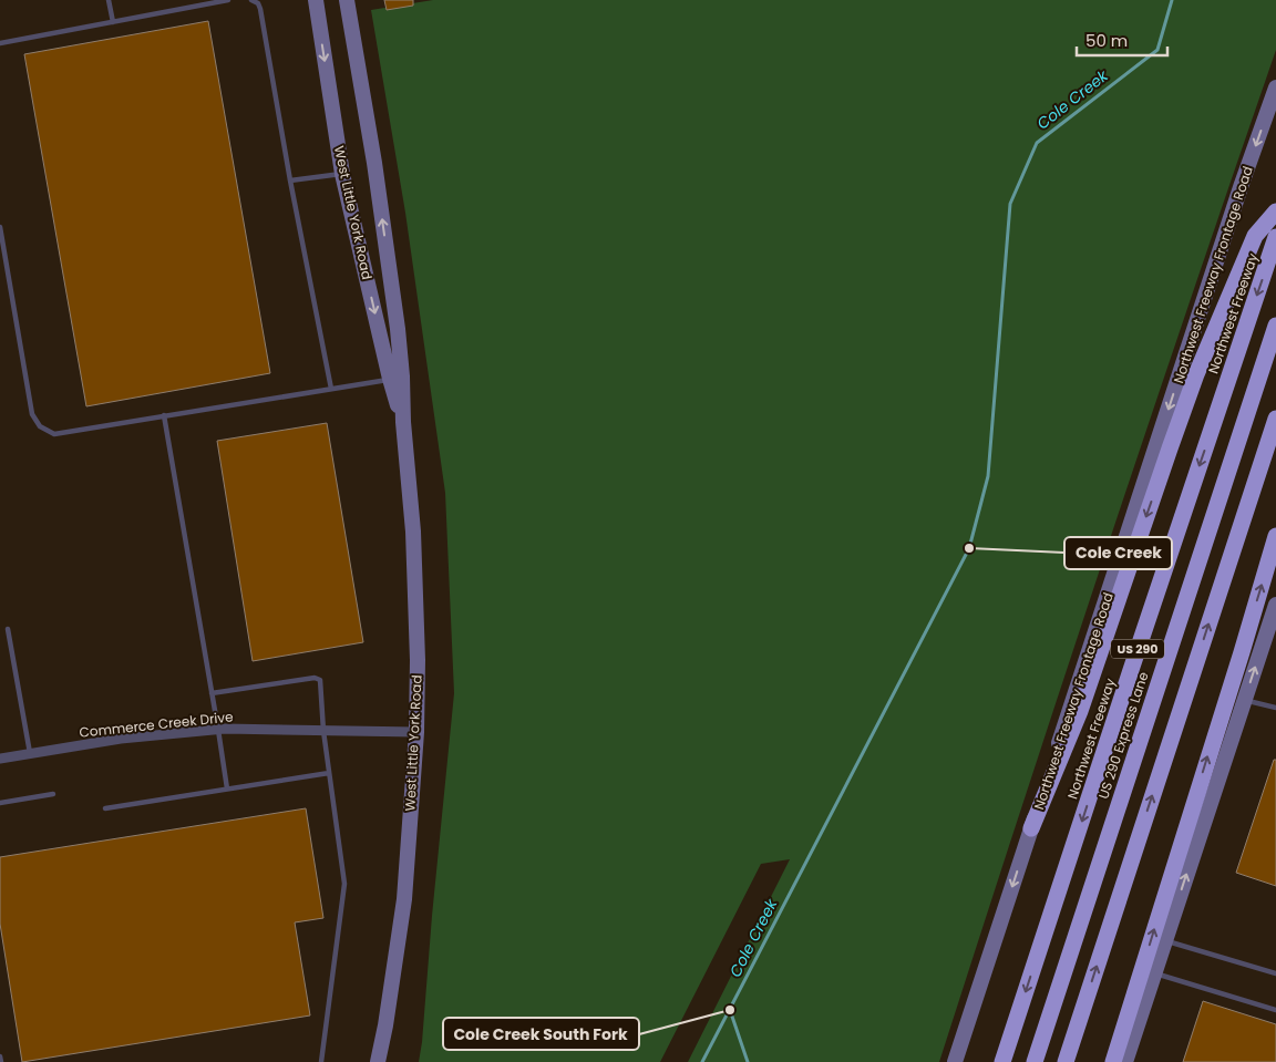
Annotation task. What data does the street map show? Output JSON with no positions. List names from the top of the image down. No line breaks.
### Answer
{"streets":{"highway":["Northwest Freeway","US 290","US 290 Express Lane"],"main road":["West Little York Road","Northwest Freeway Frontage Road"],"street":["Commerce Creek Drive"]},"crossings":[["West Little York Road","Commerce Creek Drive"]],"one_way":["Northwest Freeway Frontage Road"],"water":["Cole Creek"],"places":["Cole Creek","Cole Creek South Fork"],"scale_bar":"50 m"}
